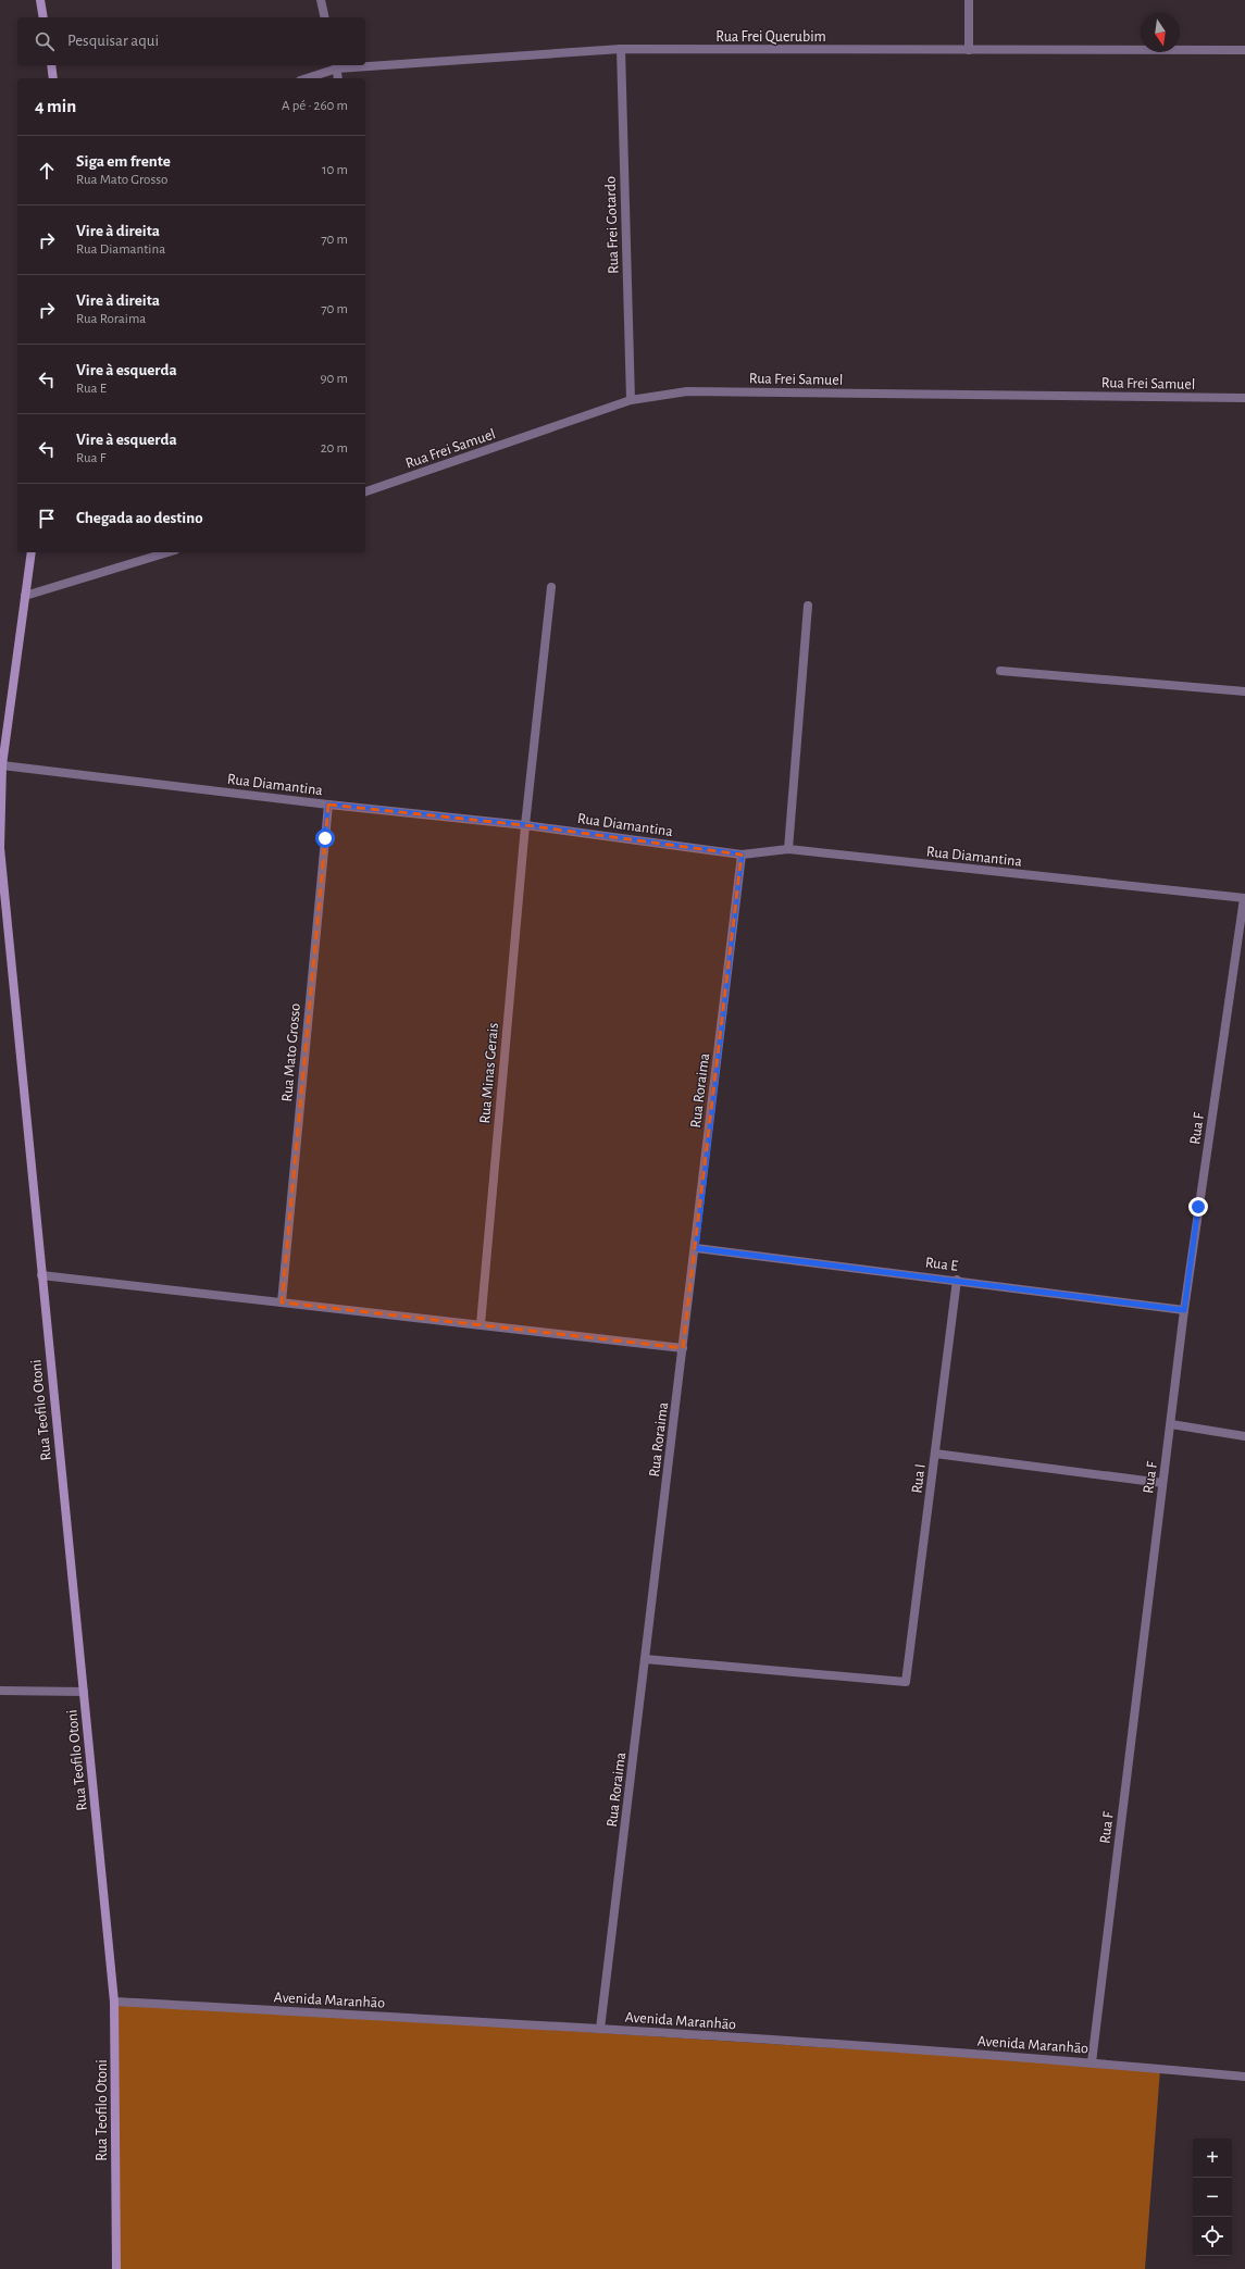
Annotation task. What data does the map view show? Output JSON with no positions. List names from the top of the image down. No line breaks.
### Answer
{"streets":{"street":["Rua Frei Querubim","Rua Frei Gotardo","Rua Frei Samuel","Rua Diamantina","Rua Mato Grosso","Rua Minas Gerais","Rua Roraima","Rua F","Rua E","Rua Teofilo Otoni","Rua I","Avenida Maranhão"]},"crossings":[["Rua Frei Querubim","Rua Frei Gotardo"],["Rua Frei Gotardo","Rua Frei Samuel"],["Rua Diamantina","Rua Mato Grosso"],["Rua Diamantina","Rua Minas Gerais"],["Rua Diamantina","Rua Roraima"],["Rua Diamantina","Rua F"],["Rua Diamantina","Rua Teofilo Otoni"],["Rua Roraima","Rua E"],["Rua Roraima","Rua I"],["Rua Roraima","Avenida Maranhão"],["Rua F","Rua E"],["Rua F","Avenida Maranhão"],["Rua E","Rua I"],["Rua Teofilo Otoni","Avenida Maranhão"]],"north":"bottom","page":{"search":"Pesquisar aqui","heading":["4 min","A pé · 260 m"],"list":[["Siga em frente","Rua Mato Grosso","10 m"],["Vire à direita","Rua Diamantina","70 m"],["Vire à direita","Rua Roraima","70 m"],["Vire à esquerda","Rua E","90 m"],["Vire à esquerda","Rua F","20 m"],"Chegada ao destino"],"map_buttons":["+","−"]}}
